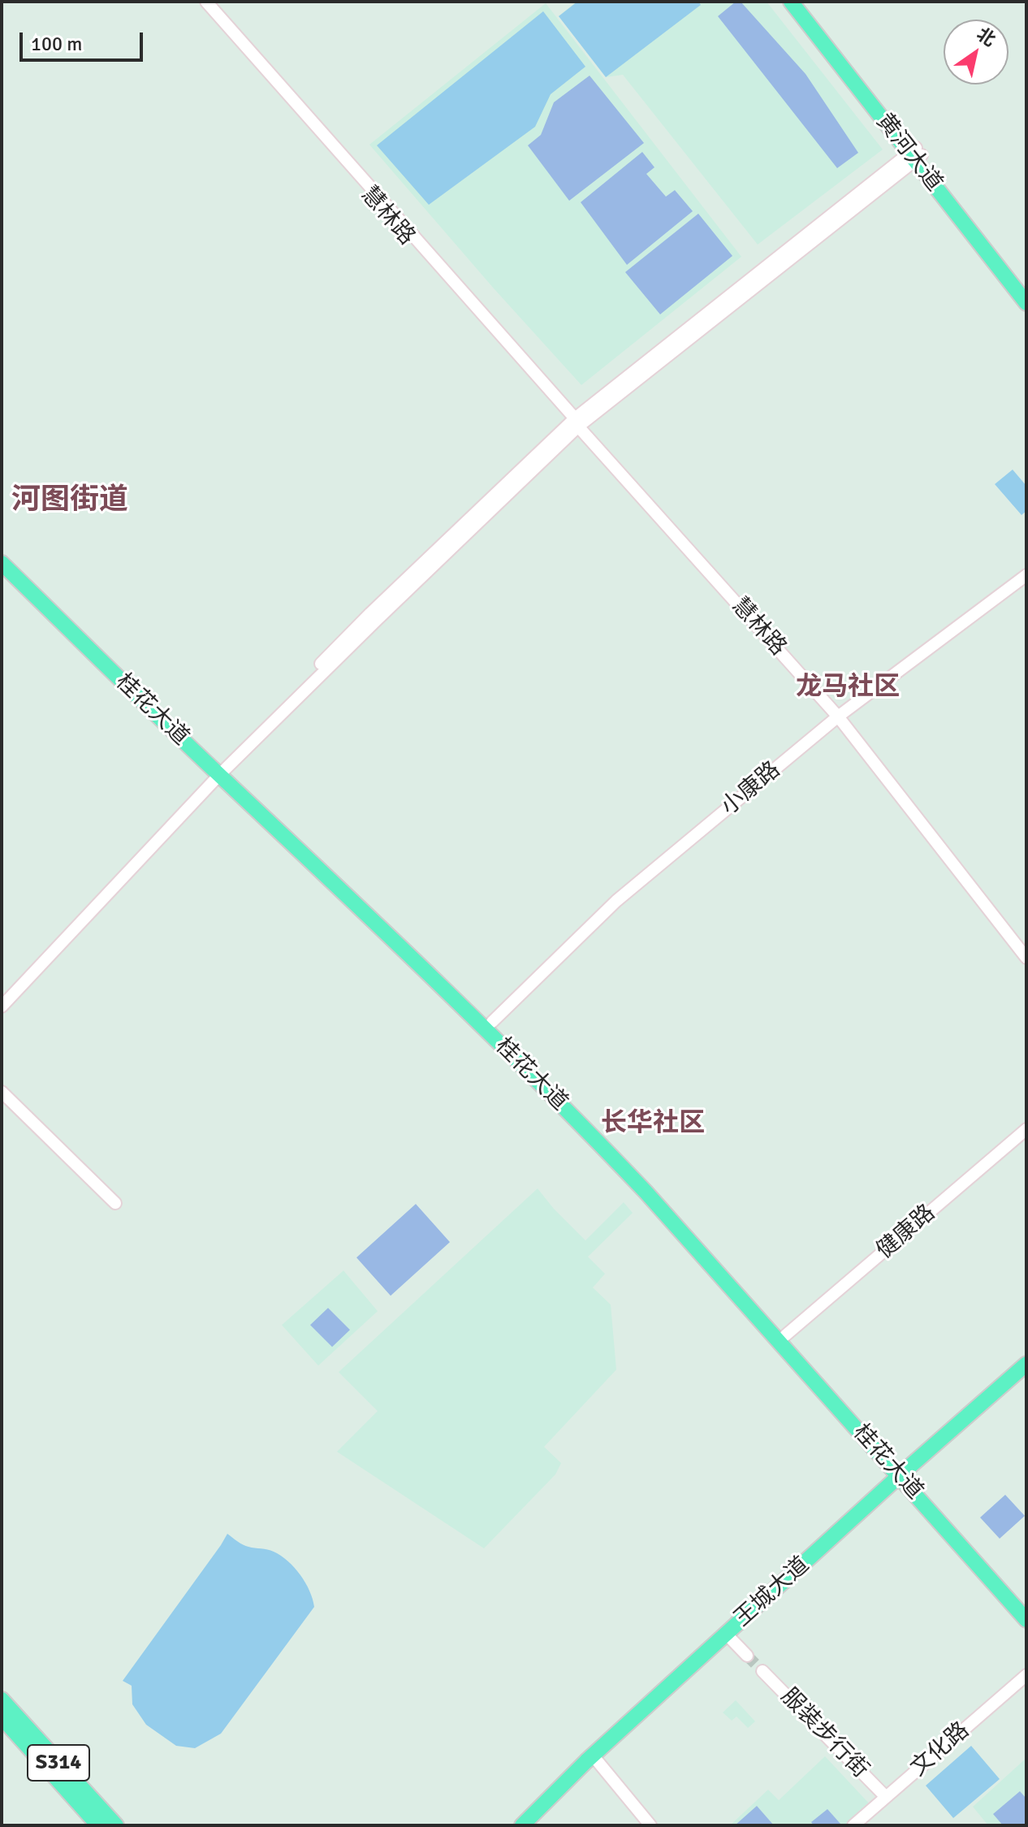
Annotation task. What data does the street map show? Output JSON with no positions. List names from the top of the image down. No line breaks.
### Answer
{"streets":{"main road":["黄河大道","桂花大道","王城大道","S314"],"street":["慧林路","小康路","健康路","服装步行街","文化路"]},"crossings":[["慧林路","小康路"],["桂花大道","小康路"],["桂花大道","健康路"],["桂花大道","王城大道"],["服装步行街","文化路"]],"districts":["河图街道","龙马社区","长华社区"],"scale_bar":"100 m","north":"top right"}
